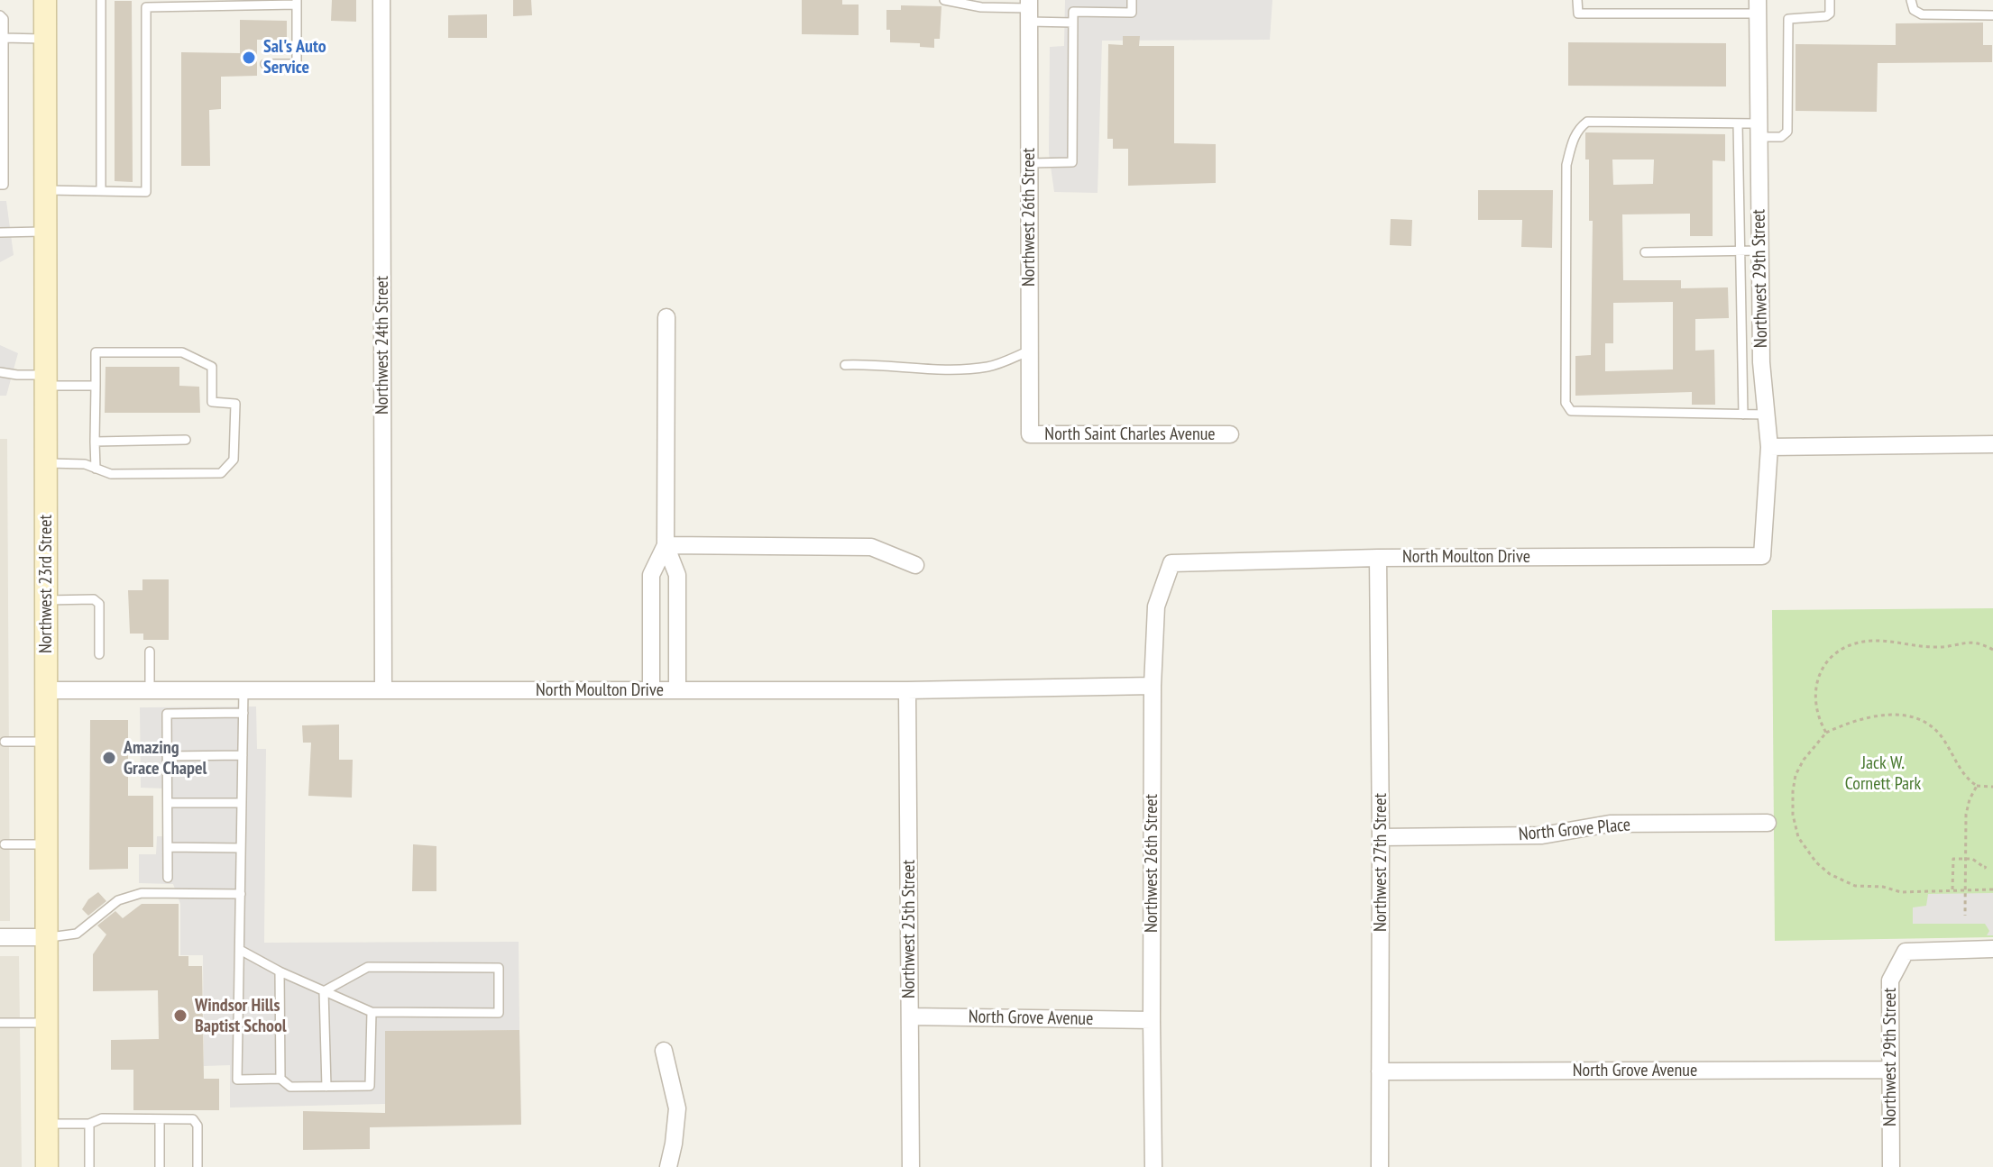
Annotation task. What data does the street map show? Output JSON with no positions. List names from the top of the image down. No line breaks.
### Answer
{"streets":{"main road":["Northwest 23rd Street"],"street":["Northwest 26th Street","Northwest 29th Street","Northwest 24th Street","North Saint Charles Avenue","North Moulton Drive","North Grove Place","Northwest 27th Street","Northwest 25th Street","North Grove Avenue"]},"crossings":[["Northwest 26th Street","North Saint Charles Avenue"],["Northwest 26th Street","North Moulton Drive"],["Northwest 26th Street","North Grove Avenue"],["Northwest 29th Street","North Moulton Drive"],["Northwest 29th Street","North Grove Avenue"],["Northwest 24th Street","North Moulton Drive"],["North Moulton Drive","Northwest 23rd Street"],["North Moulton Drive","Northwest 27th Street"],["North Moulton Drive","Northwest 25th Street"],["North Grove Place","Northwest 27th Street"],["Northwest 27th Street","North Grove Avenue"],["Northwest 25th Street","North Grove Avenue"]],"parks":["Jack W. Cornett Park"],"places":["Sal's Auto Service","Amazing Grace Chapel","Windsor Hills Baptist School"]}
